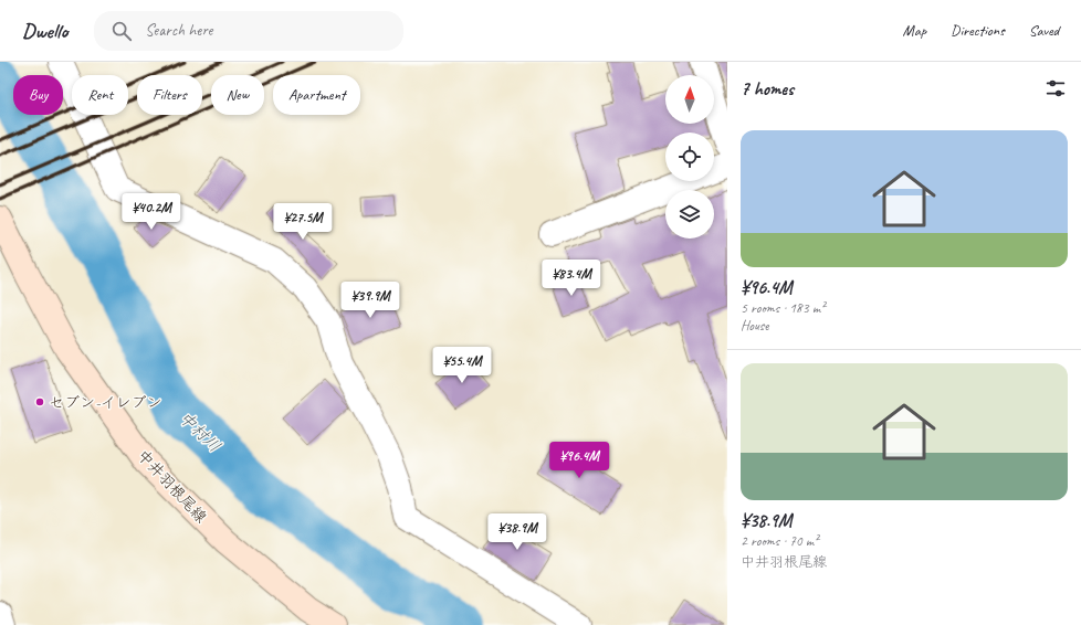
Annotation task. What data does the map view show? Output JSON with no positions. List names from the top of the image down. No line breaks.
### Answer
{"streets":{"main road":["中井羽根尾線"]},"water":["中村川"],"places":["セブン-イレブン"],"north":"top","page":{"header":"Dwello","search":"Search here","nav":["Map","Directions","Saved"],"heading":"7 homes","chip":["Buy","Rent","Filters","New","Apartment"],"list":[{"name":"¥96.4M","note":"5 rooms · 183 m² · House"},{"name":"¥38.9M","note":"2 rooms · 70 m² · 中井羽根尾線"}],"price":["¥40.2M","¥27.5M","¥83.4M","¥39.9M","¥55.4M","¥96.4M","¥38.9M"]}}
